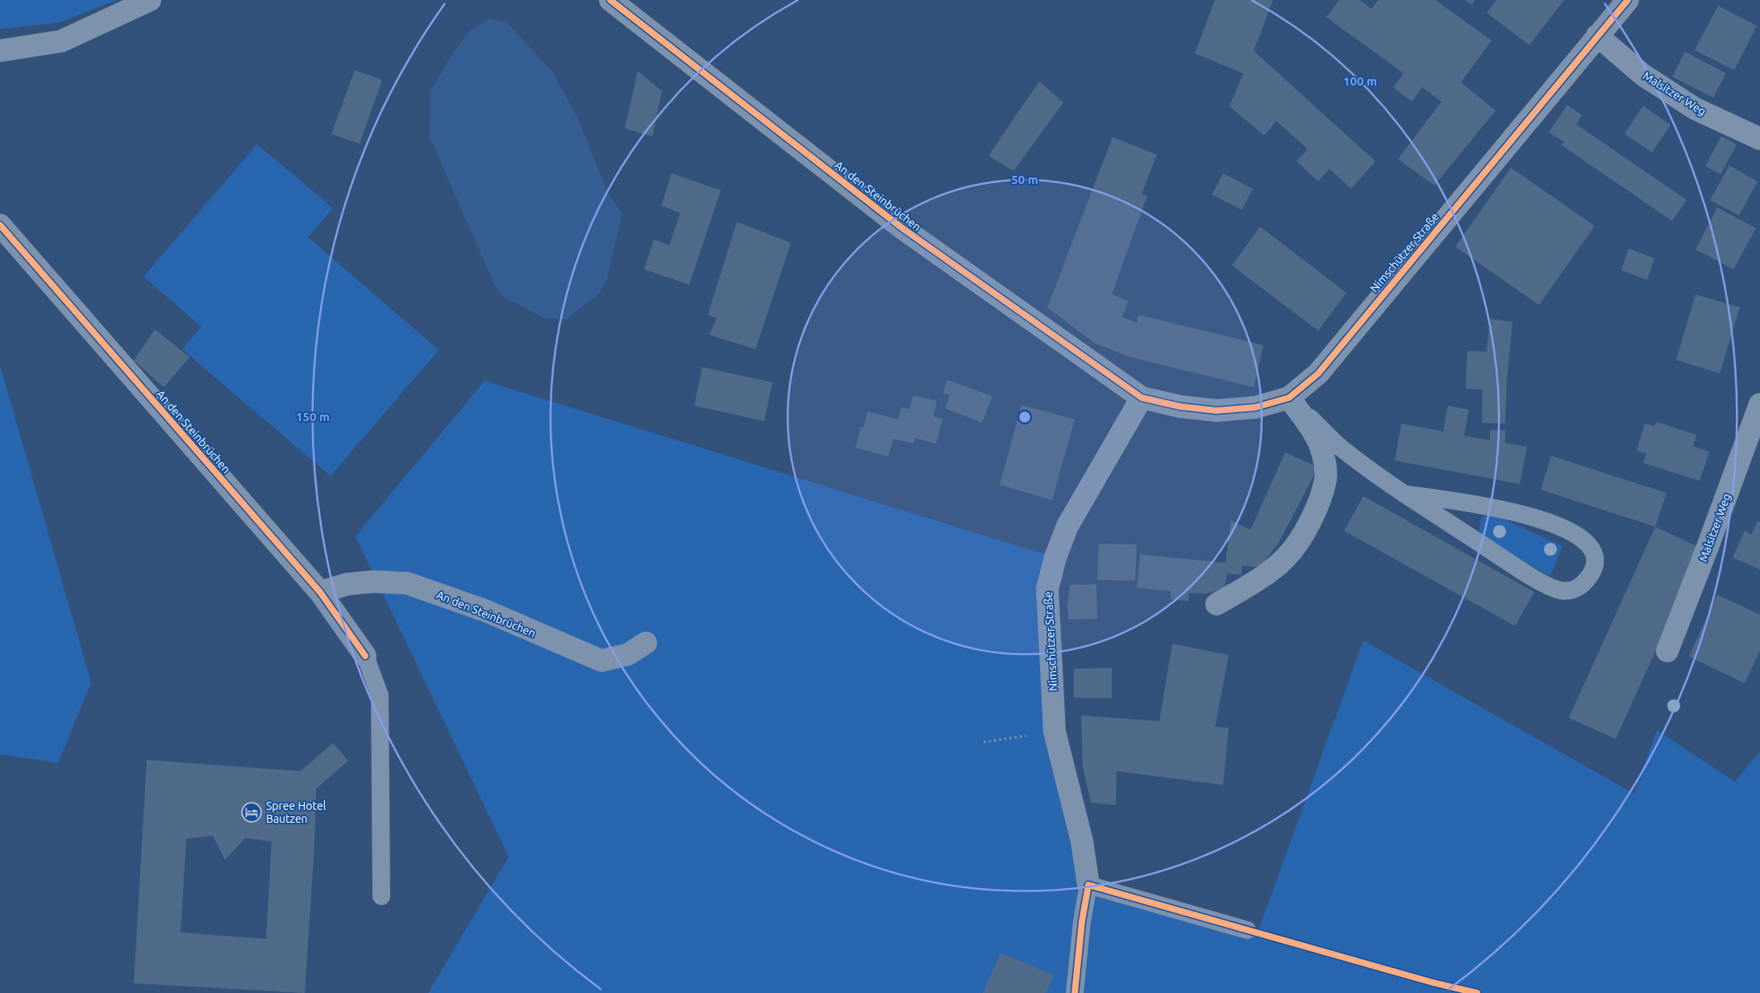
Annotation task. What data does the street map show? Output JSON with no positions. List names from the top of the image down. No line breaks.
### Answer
{"streets":{"street":["Malsitzer Weg","An den Steinbrüchen","Nimschützer Straße"]},"crossings":[["Malsitzer Weg","Nimschützer Straße"],["An den Steinbrüchen","Nimschützer Straße"]],"places":{"hotel":["Spree Hotel Bautzen"]},"rings":["100 m","50 m","150 m"]}
